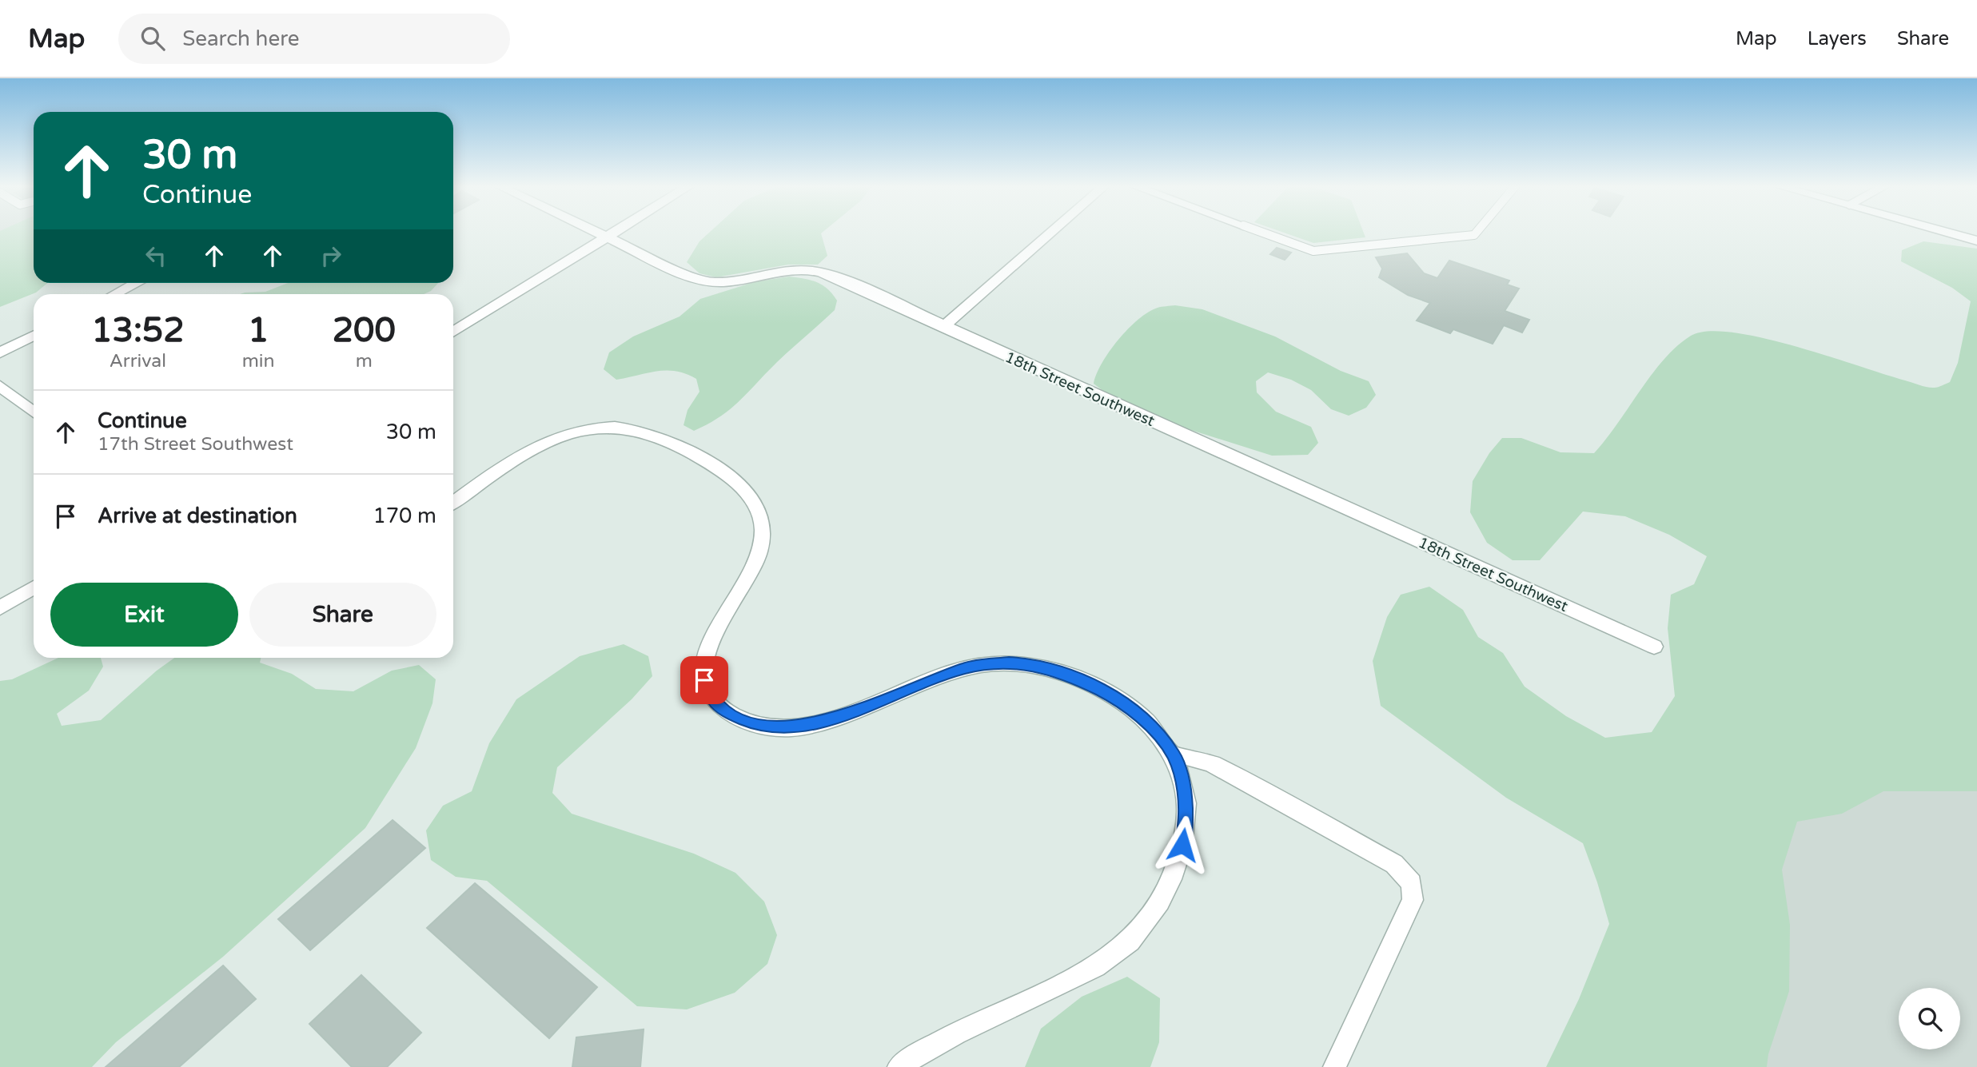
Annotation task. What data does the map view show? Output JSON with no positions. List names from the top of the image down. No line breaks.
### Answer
{"streets":{"street":["18th Street Southwest"]},"page":{"header":"Map","search":"Search here","nav":["Map","Layers","Share"],"turn":["30 m","Continue"],"eta":["13:52","Arrival","1","min","200","m"],"list":[{"name":"Continue","note":"17th Street Southwest","value":"30 m"},{"name":"Arrive at destination","value":"170 m"}],"buttons":["Exit","Share"]}}
